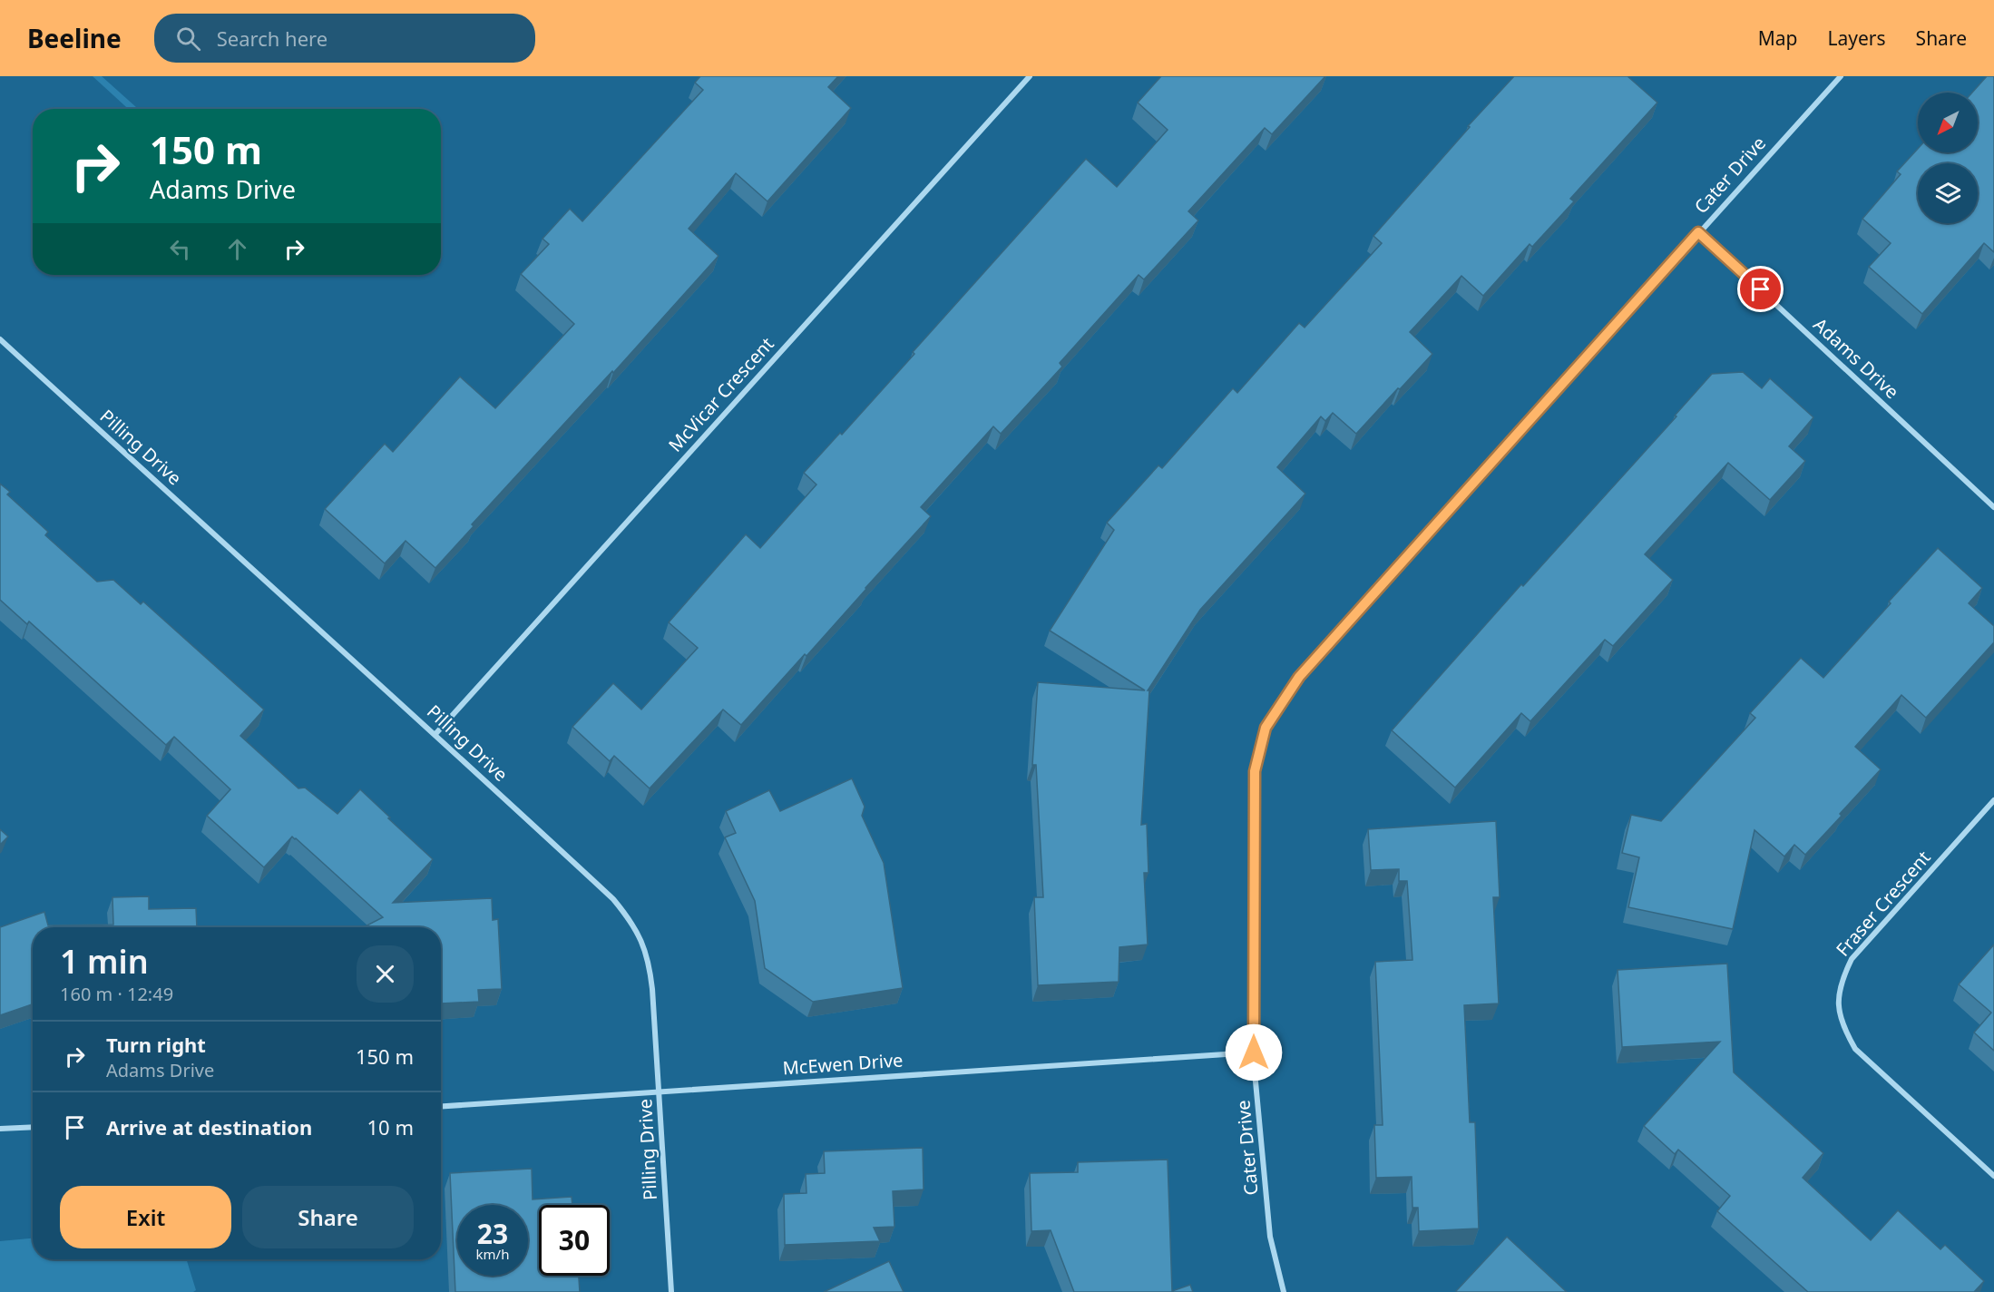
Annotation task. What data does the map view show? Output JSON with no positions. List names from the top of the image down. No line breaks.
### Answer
{"streets":{"street":["Cater Drive","Adams Drive","McVicar Crescent","Pilling Drive","Fraser Crescent","McEwen Drive"]},"crossings":[["Cater Drive","Adams Drive"],["Cater Drive","McEwen Drive"],["McVicar Crescent","Pilling Drive"],["Pilling Drive","McEwen Drive"]],"north":"bottom left","page":{"header":"Beeline","search":"Search here","nav":["Map","Layers","Share"],"turn":["150 m","Adams Drive"],"heading":["1 min","160 m · 12:49"],"list":[{"name":"Turn right","note":"Adams Drive","value":"150 m"},{"name":"Arrive at destination","value":"10 m"}],"buttons":["Exit","Share"],"speed":"23 km/h","limit":"30"}}
